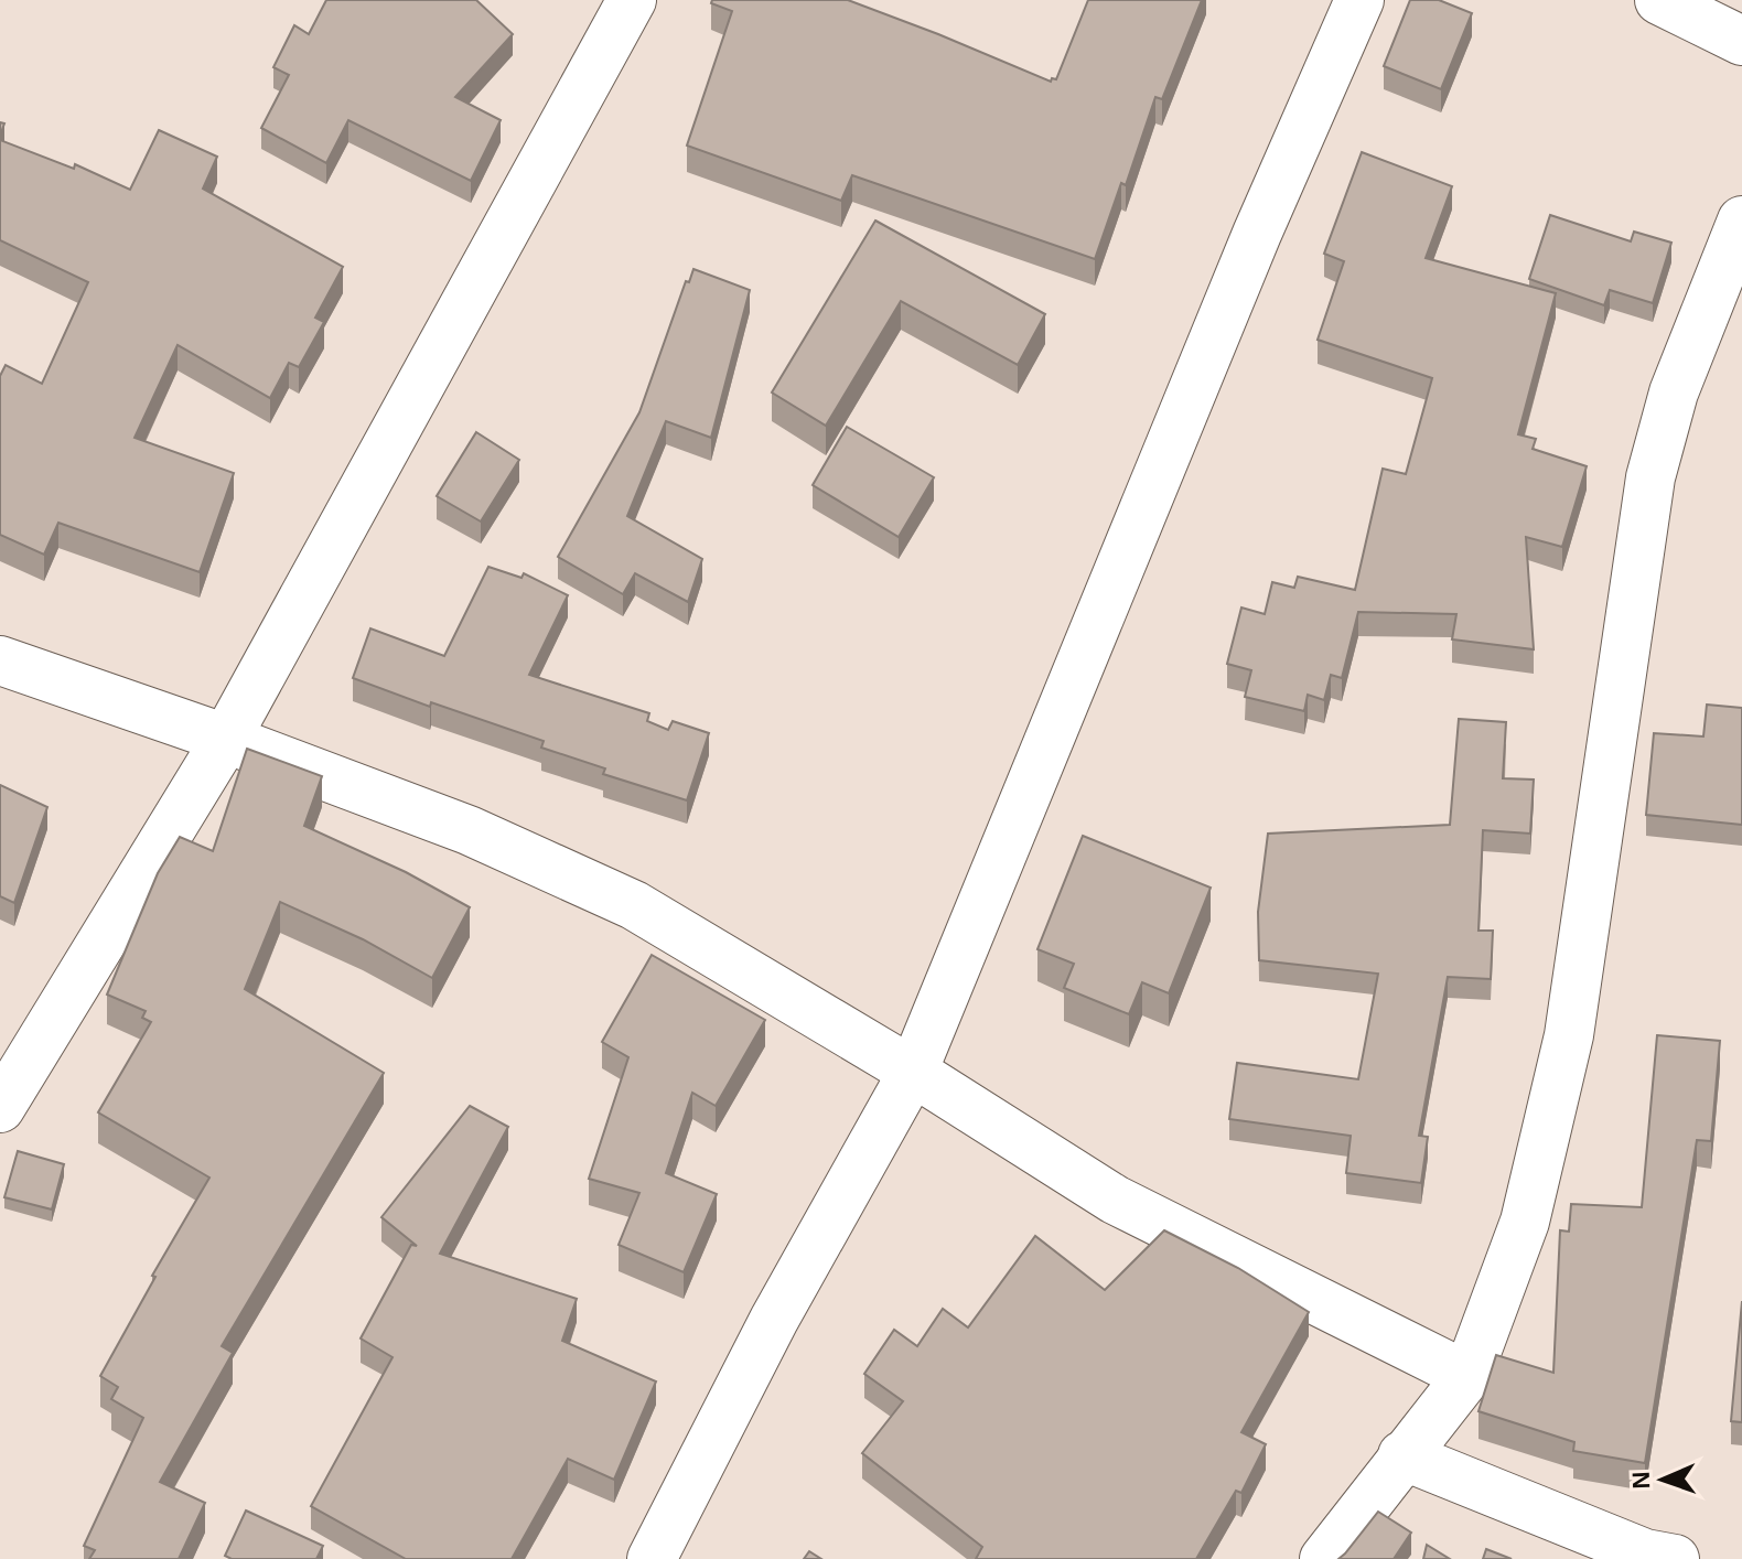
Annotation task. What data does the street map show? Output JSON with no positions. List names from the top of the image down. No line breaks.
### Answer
{"north":"left"}
